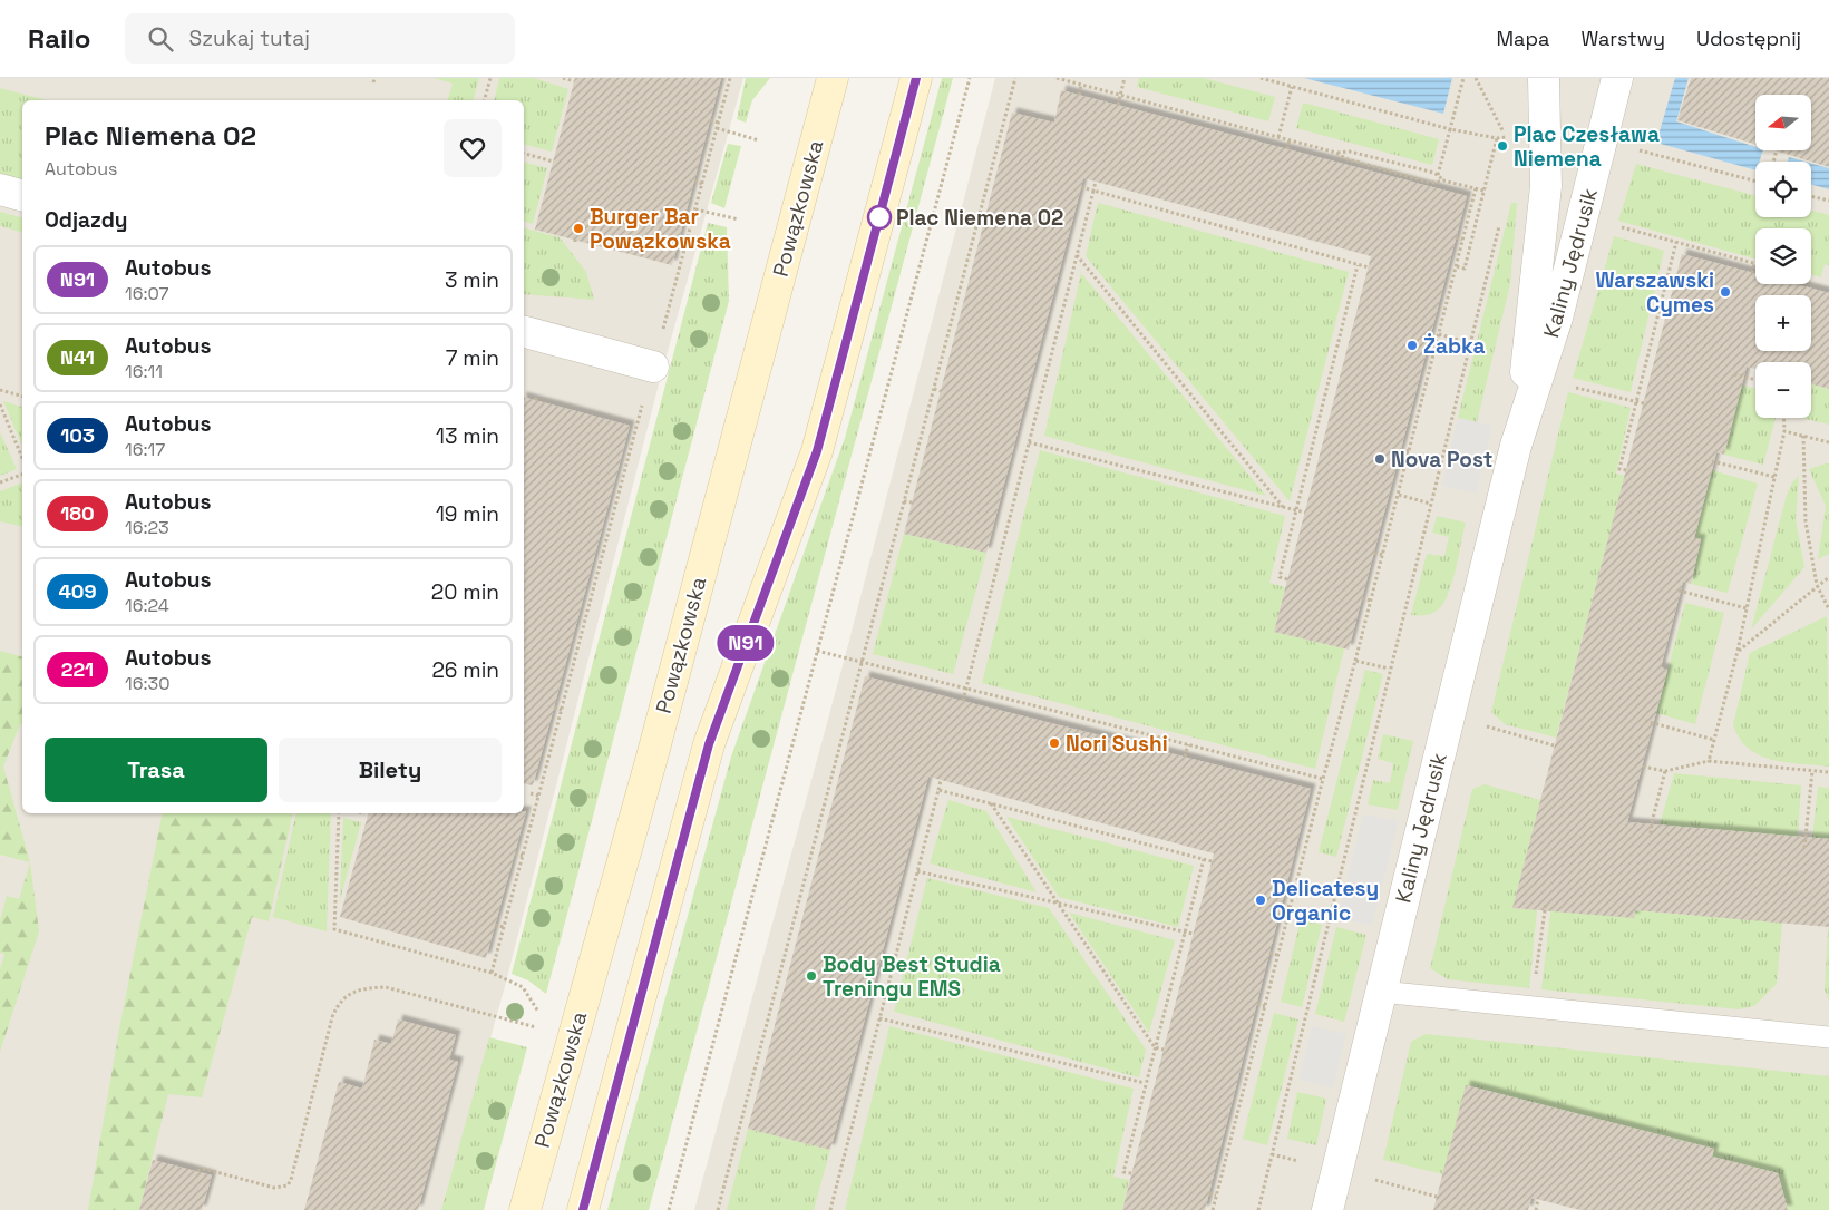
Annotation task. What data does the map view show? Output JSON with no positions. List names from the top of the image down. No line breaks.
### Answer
{"streets":{"main road":["Powązkowska"],"street":["Kaliny Jędrusik"]},"places":["Plac Czesława Niemena","Plac Niemena 02","Burger Bar Powązkowska","Warszawski Cymes","Żabka","Nova Post","Nori Sushi","Delicatesy Organic","Body Best Studia Treningu EMS"],"lines":["bus line N91"],"north":"left","page":{"header":"Railo","search":"Szukaj tutaj","nav":["Mapa","Warstwy","Udostępnij"],"on_map":"N91","map_buttons":["+","−"],"heading":[["Plac Niemena 02","Autobus"],"Odjazdy"],"list":[{"mark":"N91","name":"Autobus","note":"16:07","value":"3 min"},{"mark":"N41","name":"Autobus","note":"16:11","value":"7 min"},{"mark":"103","name":"Autobus","note":"16:17","value":"13 min"},{"mark":"180","name":"Autobus","note":"16:23","value":"19 min"},{"mark":"409","name":"Autobus","note":"16:24","value":"20 min"},{"mark":"221","name":"Autobus","note":"16:30","value":"26 min"}],"buttons":["Trasa","Bilety"]}}
